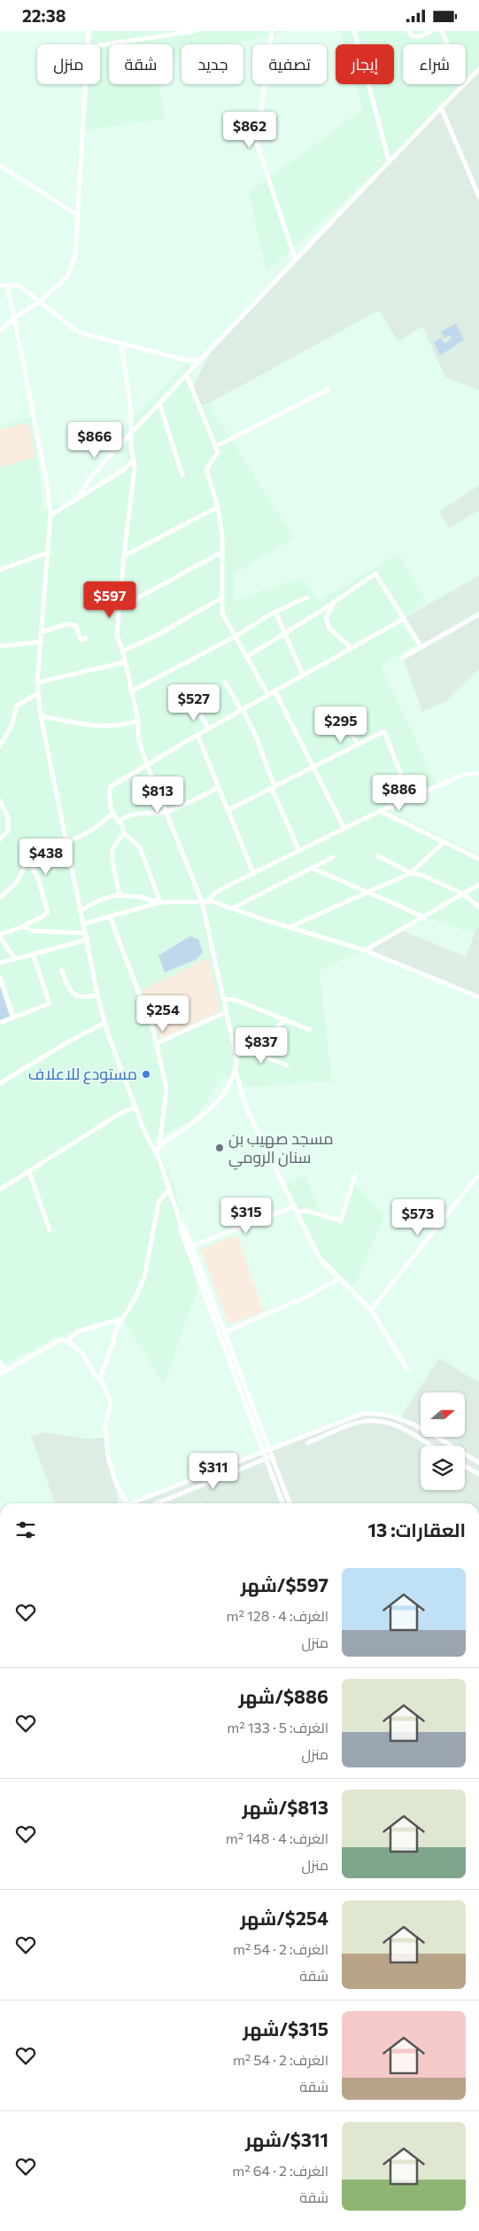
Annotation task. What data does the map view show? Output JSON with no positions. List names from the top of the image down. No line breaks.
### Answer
{"places":["مستودع للاعلاف","مسجد صهيب بن سنان الرومي"],"north":"right","page":{"status":"22:38","chip":["شراء","إيجار","تصفية","جديد","شقة","منزل"],"price":["$862","$866","$597","$527","$295","$886","$813","$438","$254","$837","$315","$573","$311"],"heading":"العقارات: 13","list":[{"name":"$597/شهر","note":"الغرف: 4 · 128 m² · منزل"},{"name":"$886/شهر","note":"الغرف: 5 · 133 m² · منزل"},{"name":"$813/شهر","note":"الغرف: 4 · 148 m² · منزل"},{"name":"$254/شهر","note":"الغرف: 2 · 54 m² · شقة"},{"name":"$315/شهر","note":"الغرف: 2 · 54 m² · شقة"},{"name":"$311/شهر","note":"الغرف: 2 · 64 m² · شقة"}]}}
